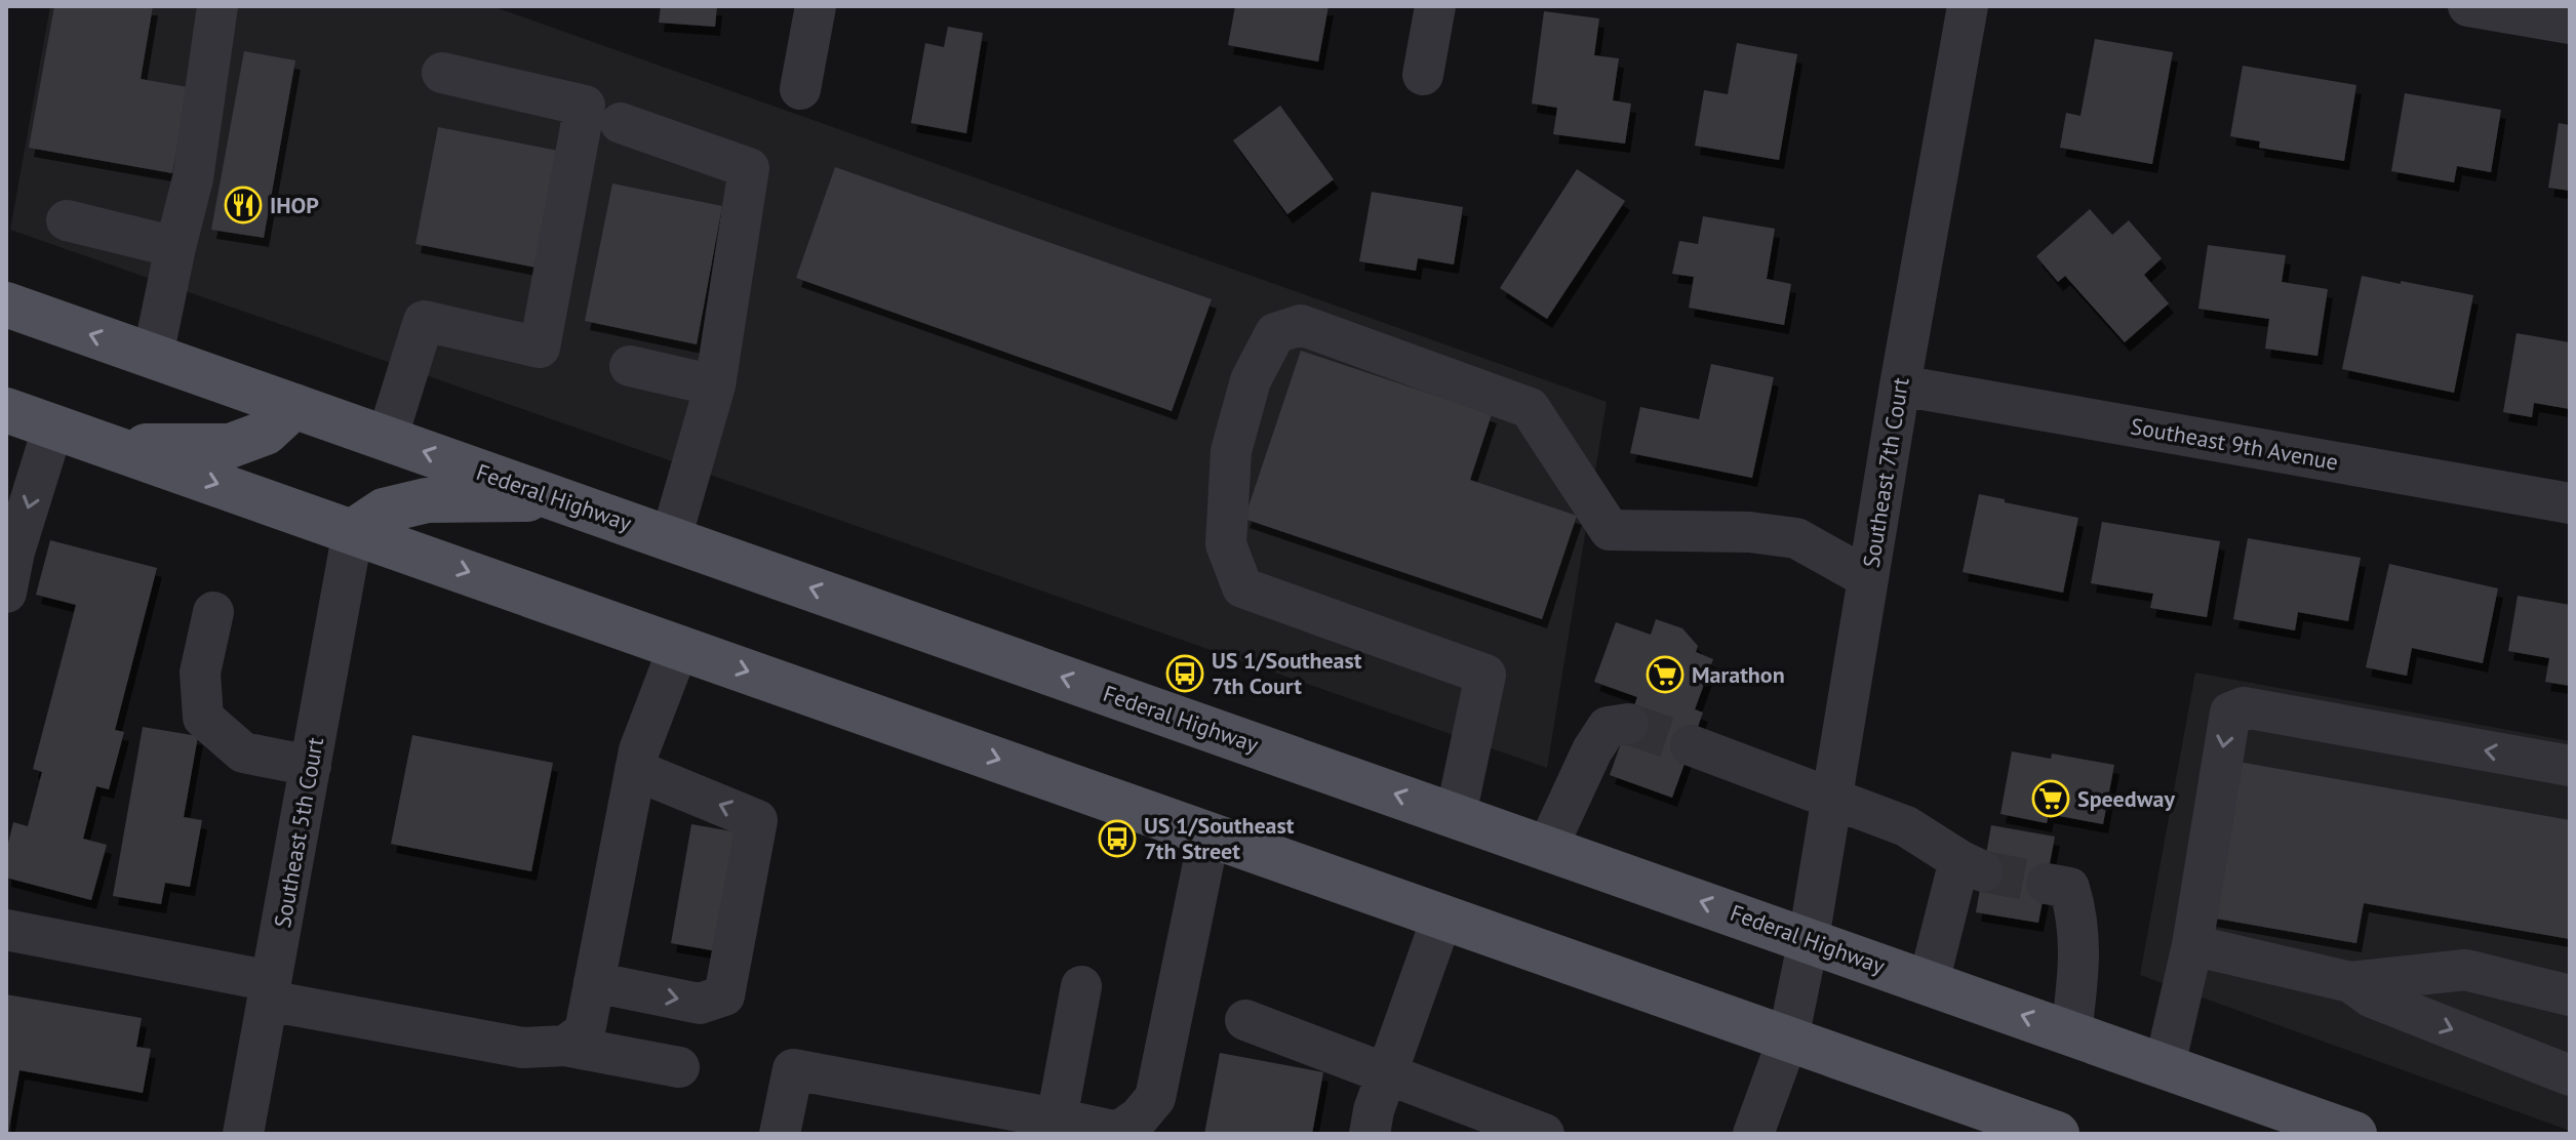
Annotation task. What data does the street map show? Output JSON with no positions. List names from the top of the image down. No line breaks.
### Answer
{"streets":{"main road":["Federal Highway"],"street":["Southeast 9th Avenue","Southeast 7th Court","Southeast 5th Court"]},"crossings":[["Southeast 9th Avenue","Southeast 7th Court"],["Southeast 7th Court","Federal Highway"]],"places":{"restaurant":["IHOP"],"bus stop":["US 1/Southeast 7th Court","US 1/Southeast 7th Street"],"supermarket":["Marathon","Speedway"]}}
